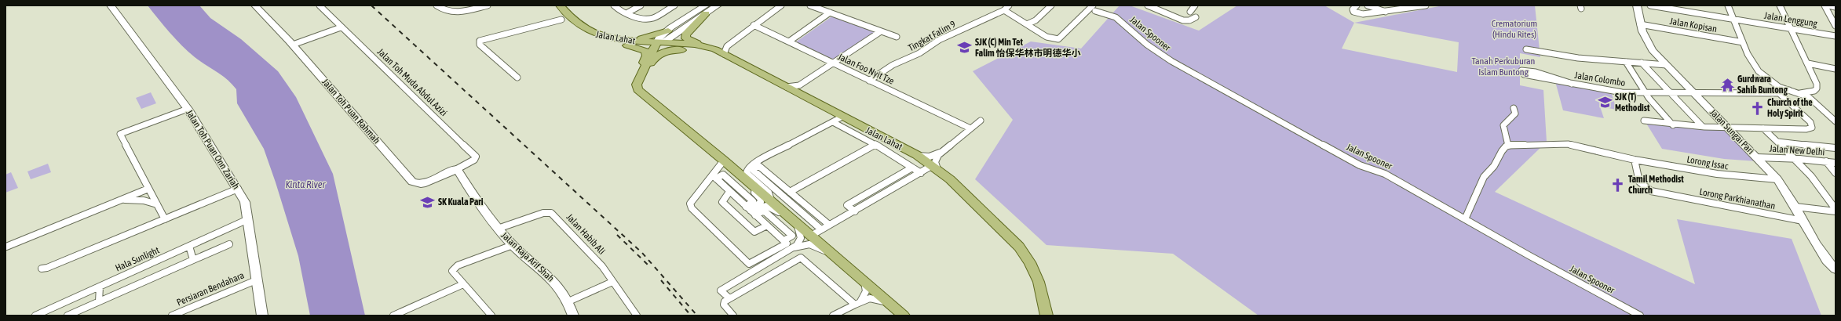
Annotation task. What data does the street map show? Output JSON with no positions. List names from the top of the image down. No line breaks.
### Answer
{"streets":{"main road":["Jalan Lahat"],"street":["Jalan Lenggung","Jalan Kopisan","Jalan Spooner","Tingkat Falim 9","Jalan Foo Nyit Tze","Jalan Colombo","Jalan Toh Muda Abdul Azizi","Jalan Toh Puan Rahmah","Jalan Sungai Pari","Jalan Toh Puan Onn Zariah","Jalan New Delhi","Lorong Issac","Lorong Parkhianathan","Jalan Habib Ali","Jalan Raja Arif Shah","Hala Sunlight","Persiaran Bendahara"]},"crossings":[["Jalan Kopisan","Jalan Sungai Pari"],["Tingkat Falim 9","Jalan Foo Nyit Tze"],["Jalan Colombo","Jalan Sungai Pari"],["Jalan Toh Muda Abdul Azizi","Jalan Toh Puan Rahmah"],["Jalan Toh Muda Abdul Azizi","Jalan Raja Arif Shah"],["Jalan Toh Puan Rahmah","Jalan Raja Arif Shah"],["Jalan Sungai Pari","Jalan New Delhi"],["Jalan Sungai Pari","Lorong Issac"],["Jalan Sungai Pari","Lorong Parkhianathan"],["Jalan Toh Puan Onn Zariah","Hala Sunlight"],["Jalan Toh Puan Onn Zariah","Persiaran Bendahara"],["Lorong Issac","Lorong Parkhianathan"],["Jalan Habib Ali","Jalan Raja Arif Shah"]],"water":["Kinta River"],"parks":["Crematorium (Hindu Rites)","Tanah Perkuburan Islam Buntong"],"places":{"school or university":["SJK (C) Min Tet Falim 怡保华林市明德华小","SJK (T) Methodist","SK Kuala Pari"],"temple":["Gurdwara Sahib Buntong"],"church":["Church of the Holy Spirit","Tamil Methodist Church"]}}
